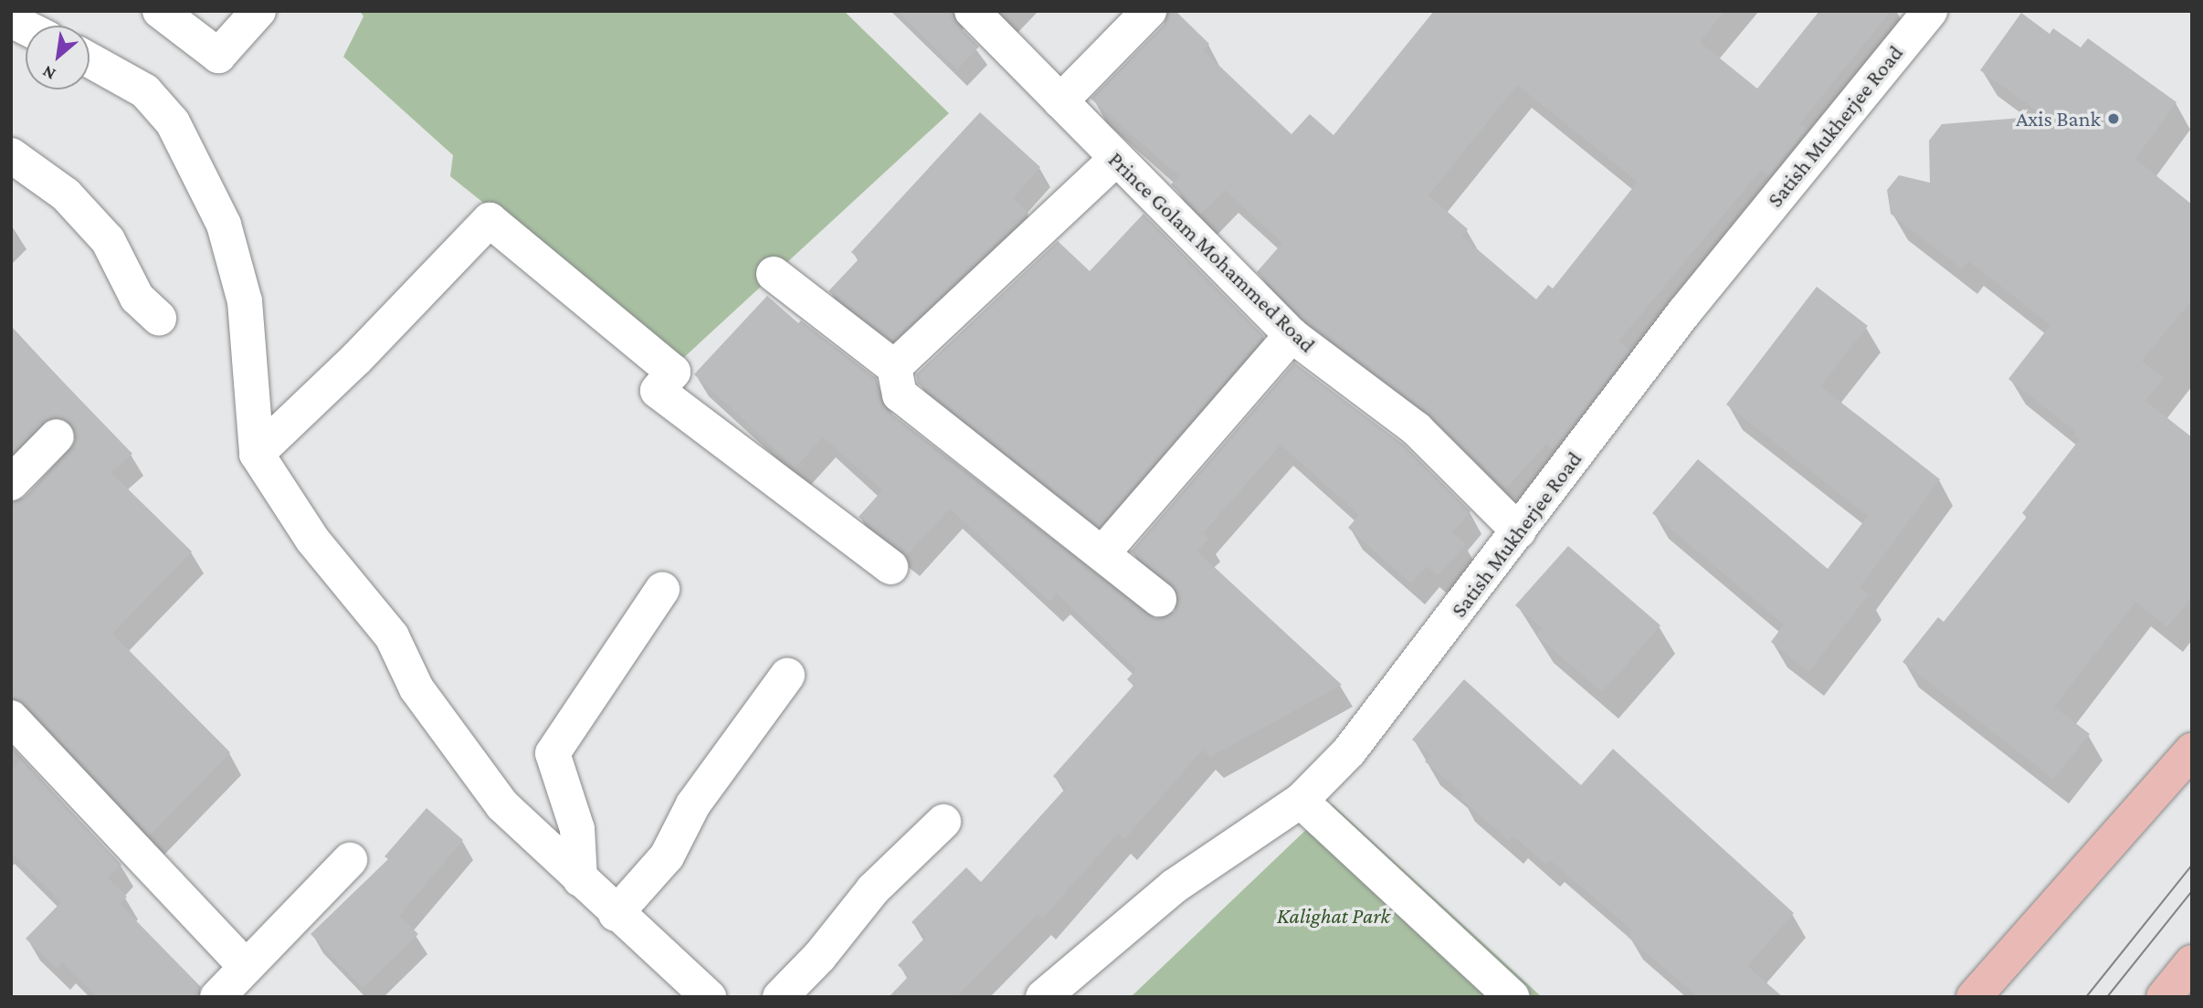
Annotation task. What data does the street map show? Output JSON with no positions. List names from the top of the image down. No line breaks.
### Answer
{"streets":{"street":["Satish Mukherjee Road","Prince Golam Mohammed Road"]},"crossings":[["Satish Mukherjee Road","Prince Golam Mohammed Road"]],"parks":["Kalighat Park"],"places":["Axis Bank"],"north":"bottom left"}
